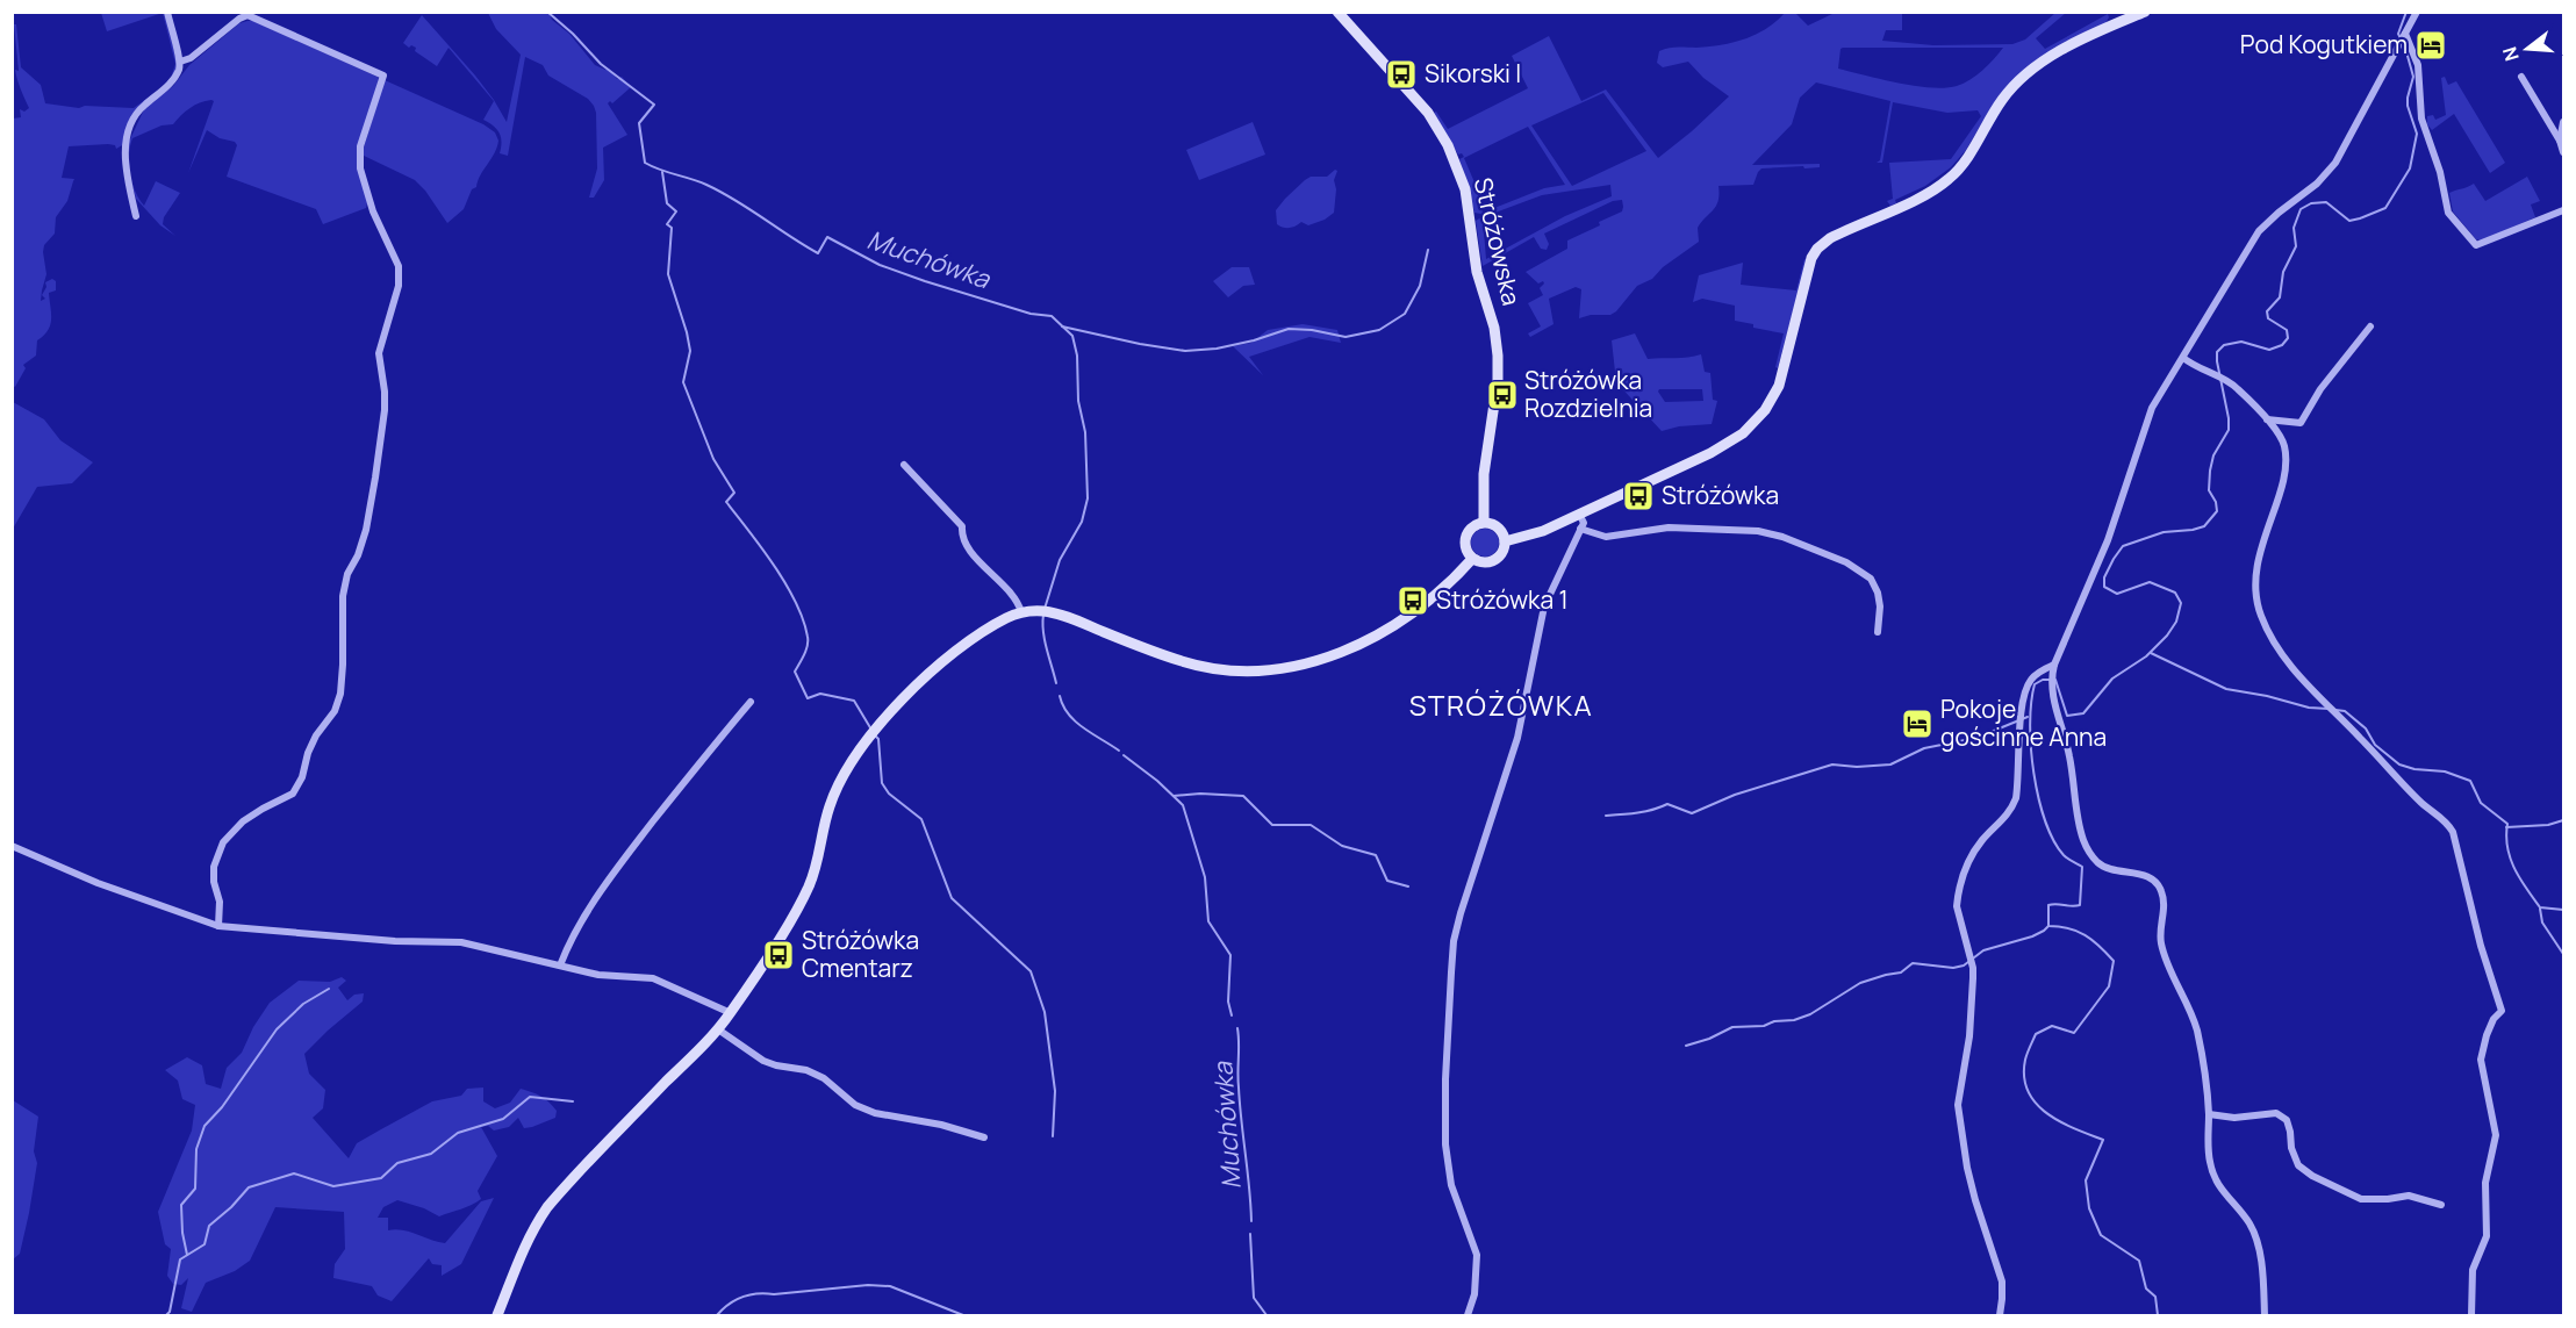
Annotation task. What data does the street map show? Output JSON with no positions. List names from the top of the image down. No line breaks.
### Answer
{"streets":{"main road":["Stróżowska"]},"districts":["STRÓŻÓWKA"],"water":["Muchówka"],"places":{"hotel":["Pod Kogutkiem","Pokoje gościnne Anna"],"bus stop":["Sikorski I","Stróżówka Rozdzielnia","Stróżówka","Stróżówka 1","Stróżówka Cmentarz"]},"north":"left"}
